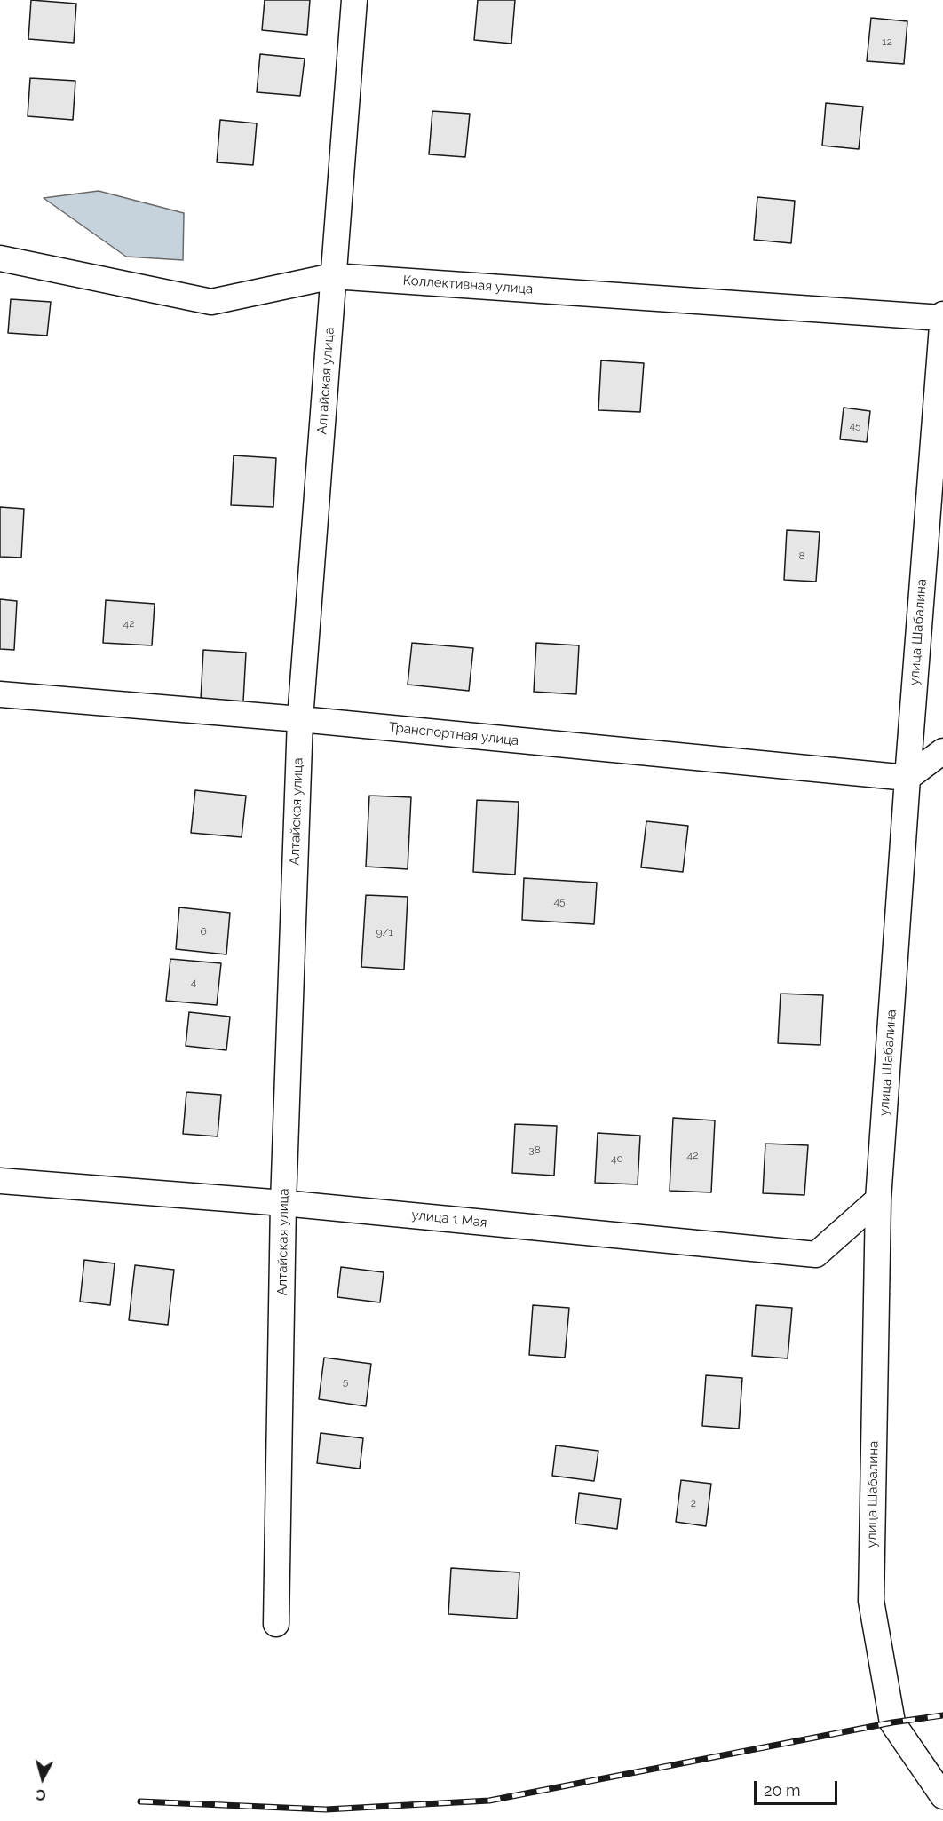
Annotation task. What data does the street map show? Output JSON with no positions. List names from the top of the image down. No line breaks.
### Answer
{"streets":{"street":["Коллективная улица","Алтайская улица","улица Шабалина","Транспортная улица","улица 1 Мая"]},"crossings":[["Коллективная улица","Алтайская улица"],["Коллективная улица","улица Шабалина"],["Алтайская улица","Транспортная улица"],["Алтайская улица","улица 1 Мая"],["улица Шабалина","Транспортная улица"],["улица Шабалина","улица 1 Мая"]],"house_numbers":["12","45","8","42","45","6","9/1","4","38","42","40","5","2"],"scale_bar":"20 m","north":"bottom"}
